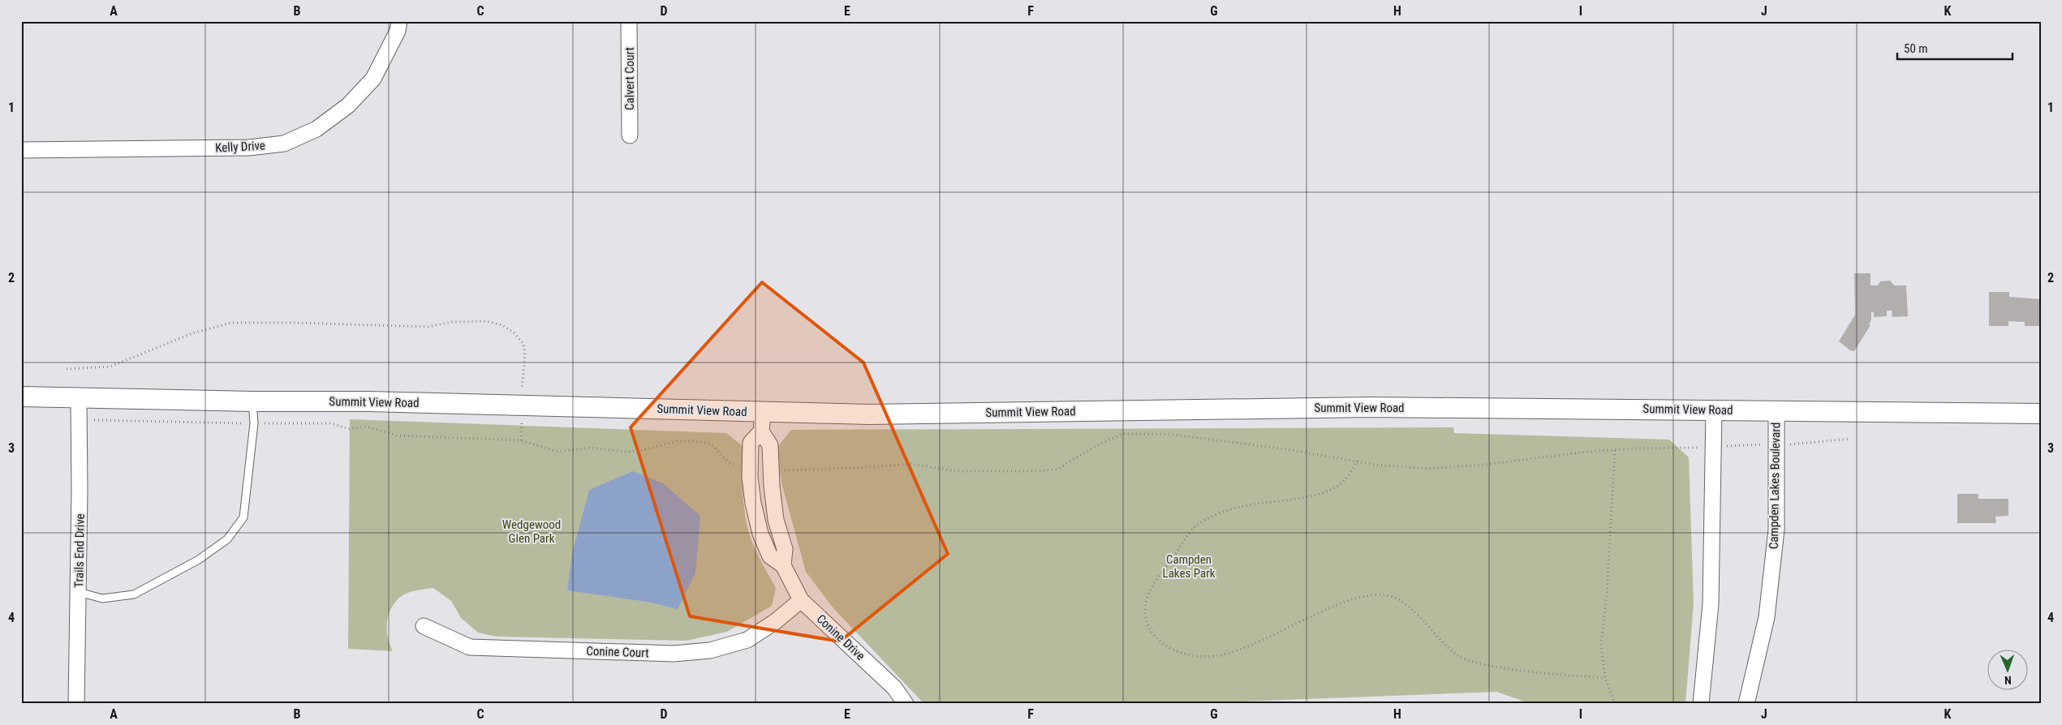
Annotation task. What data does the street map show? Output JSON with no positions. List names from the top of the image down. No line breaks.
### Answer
{"streets":{"street":["Calvert Court","Kelly Drive","Summit View Road","Campden Lakes Boulevard","Trails End Drive","Conine Drive","Conine Court"]},"crossings":[["Summit View Road","Campden Lakes Boulevard"],["Summit View Road","Trails End Drive"],["Summit View Road","Conine Drive"],["Conine Drive","Conine Court"]],"parks":["Wedgewood Glen Park","Campden Lakes Park"],"scale_bar":"50 m","north":"bottom","grid":{"columns":["A","B","C","D","E","F","G","H","I","J","K"],"rows":["1","2","3","4"]}}
